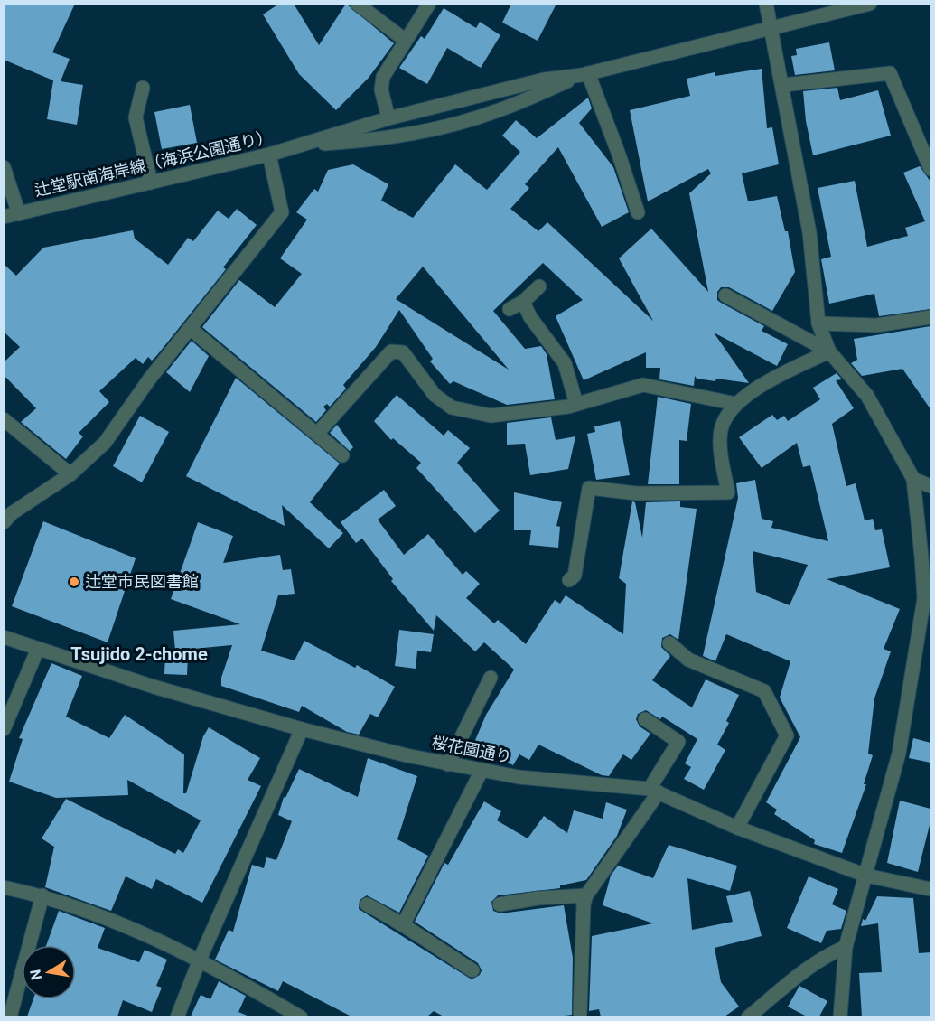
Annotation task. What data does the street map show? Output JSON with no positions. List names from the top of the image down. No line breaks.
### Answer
{"streets":{"street":["辻堂駅南海岸線（海浜公園通り）","桜花園通り"]},"districts":["Tsujido 2-chome"],"places":["辻堂市民図書館"],"north":"left"}
